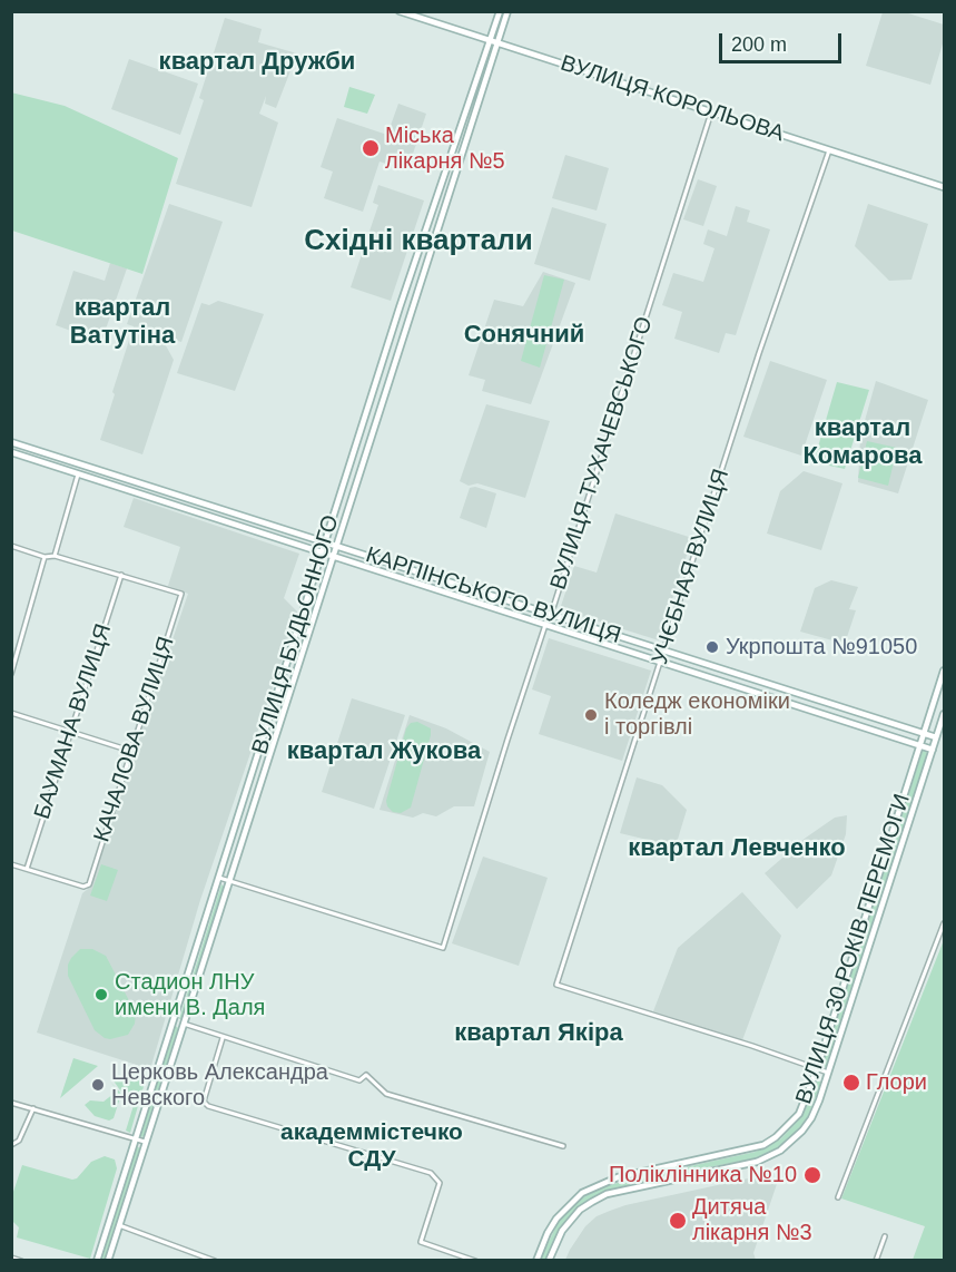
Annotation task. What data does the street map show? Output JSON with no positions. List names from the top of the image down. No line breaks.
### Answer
{"streets":{"street":["ВУЛИЦЯ КОРОЛЬОВА","ВУЛИЦЯ ТУХАЧЕВСЬКОГО","УЧЄБНАЯ ВУЛИЦЯ","КАРПІНСЬКОГО ВУЛИЦЯ","ВУЛИЦЯ БУДЬОННОГО","БАУМАНА ВУЛИЦЯ","КАЧАЛОВА ВУЛИЦЯ","ВУЛИЦЯ 30 РОКІВ ПЕРЕМОГИ"]},"crossings":[["ВУЛИЦЯ КОРОЛЬОВА","ВУЛИЦЯ ТУХАЧЕВСЬКОГО"],["ВУЛИЦЯ КОРОЛЬОВА","УЧЄБНАЯ ВУЛИЦЯ"],["ВУЛИЦЯ КОРОЛЬОВА","ВУЛИЦЯ БУДЬОННОГО"],["ВУЛИЦЯ ТУХАЧЕВСЬКОГО","КАРПІНСЬКОГО ВУЛИЦЯ"],["ВУЛИЦЯ ТУХАЧЕВСЬКОГО","ВУЛИЦЯ БУДЬОННОГО"],["УЧЄБНАЯ ВУЛИЦЯ","КАРПІНСЬКОГО ВУЛИЦЯ"],["УЧЄБНАЯ ВУЛИЦЯ","ВУЛИЦЯ 30 РОКІВ ПЕРЕМОГИ"],["КАРПІНСЬКОГО ВУЛИЦЯ","ВУЛИЦЯ БУДЬОННОГО"],["КАРПІНСЬКОГО ВУЛИЦЯ","ВУЛИЦЯ 30 РОКІВ ПЕРЕМОГИ"],["БАУМАНА ВУЛИЦЯ","КАЧАЛОВА ВУЛИЦЯ"]],"districts":["квартал Дружби","Східні квартали","квартал Ватутіна","Сонячний","квартал Комарова","квартал Жукова","квартал Левченко","квартал Якіра","академмістечко СДУ"],"places":["Міська лікарня №5","Укрпошта №91050","Коледж економіки і торгівлі","Стадион ЛНУ имени В. Даля","Глори","Церковь Александра Невского","Поліклінника №10","Дитяча лікарня №3"],"scale_bar":"200 m"}
